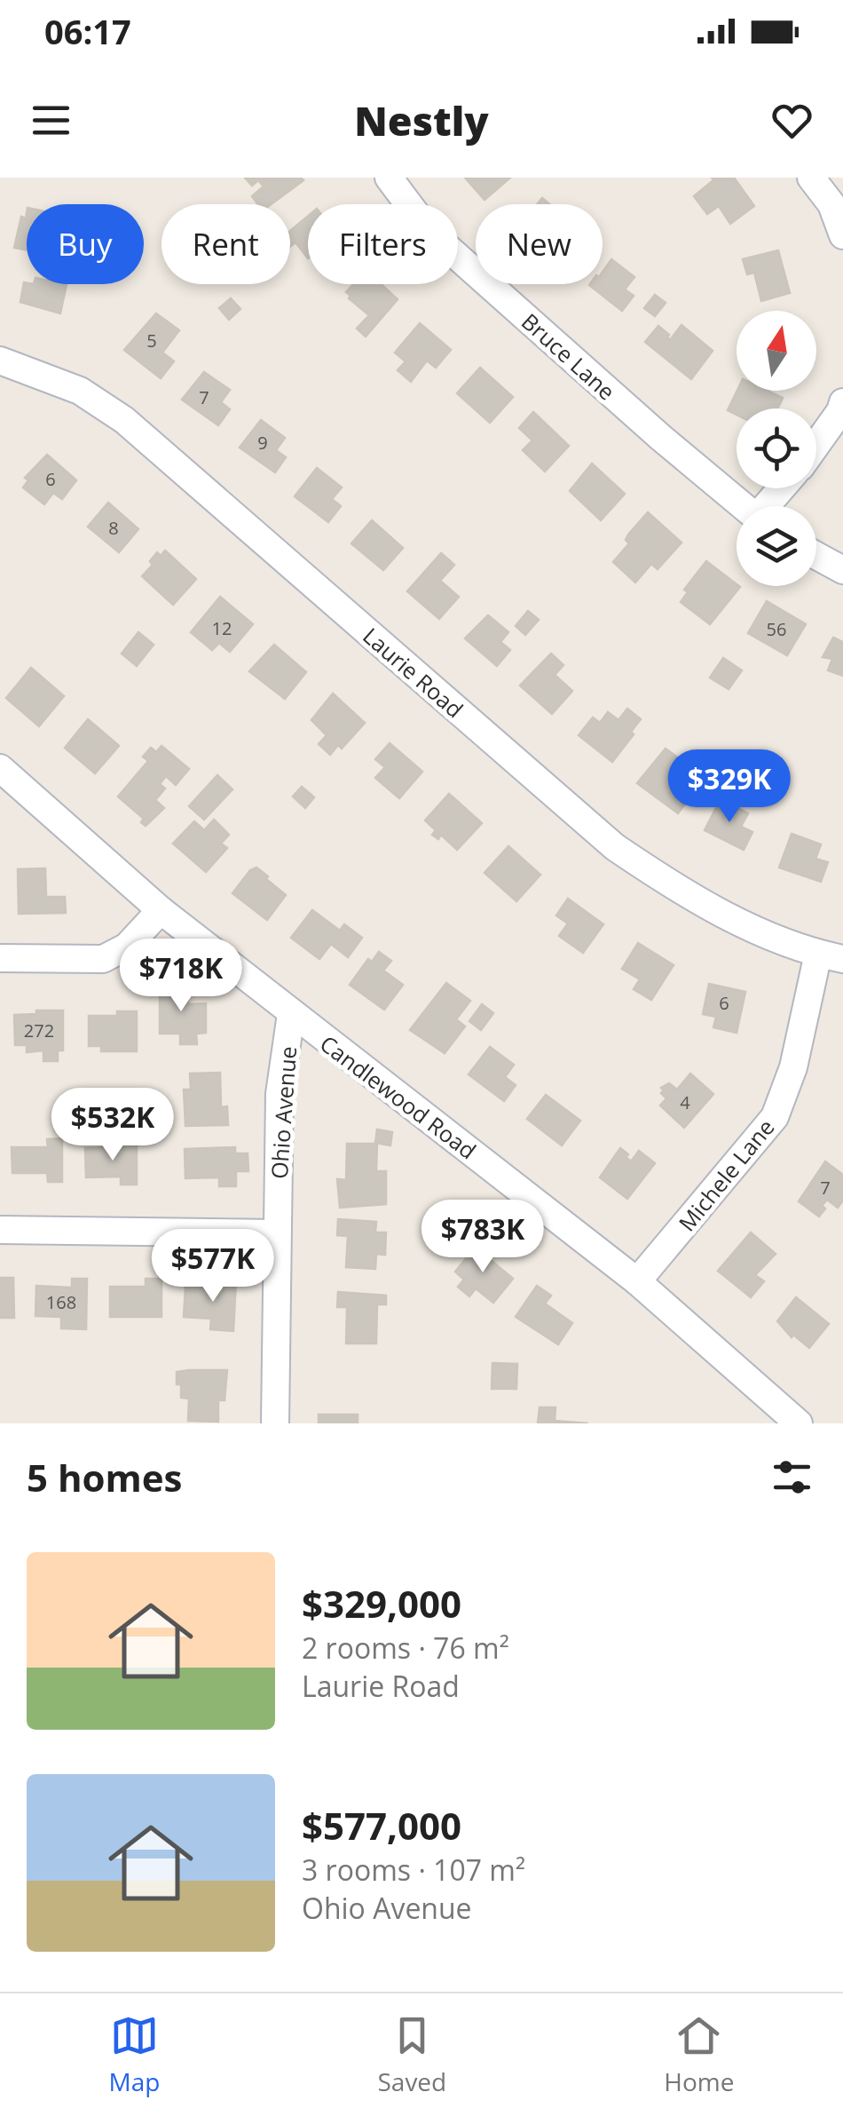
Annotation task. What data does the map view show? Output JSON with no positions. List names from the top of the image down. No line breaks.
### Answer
{"streets":{"street":["Bruce Lane","Laurie Road","Candlewood Road","Ohio Avenue","Michele Lane"]},"crossings":[["Laurie Road","Michele Lane"],["Candlewood Road","Ohio Avenue"],["Candlewood Road","Michele Lane"]],"house_numbers":["5","7","9","6","8","12","56","6","272","4","7","168"],"north":"top","page":{"status":"06:17","header":"Nestly","chip":["Buy","Rent","Filters","New"],"price":["$329K","$718K","$532K","$783K","$577K"],"heading":"5 homes","list":[{"name":"$329,000","note":"2 rooms · 76 m² · Laurie Road"},{"name":"$577,000","note":"3 rooms · 107 m² · Ohio Avenue"}],"tabs":["Map","Saved","Home"]}}
